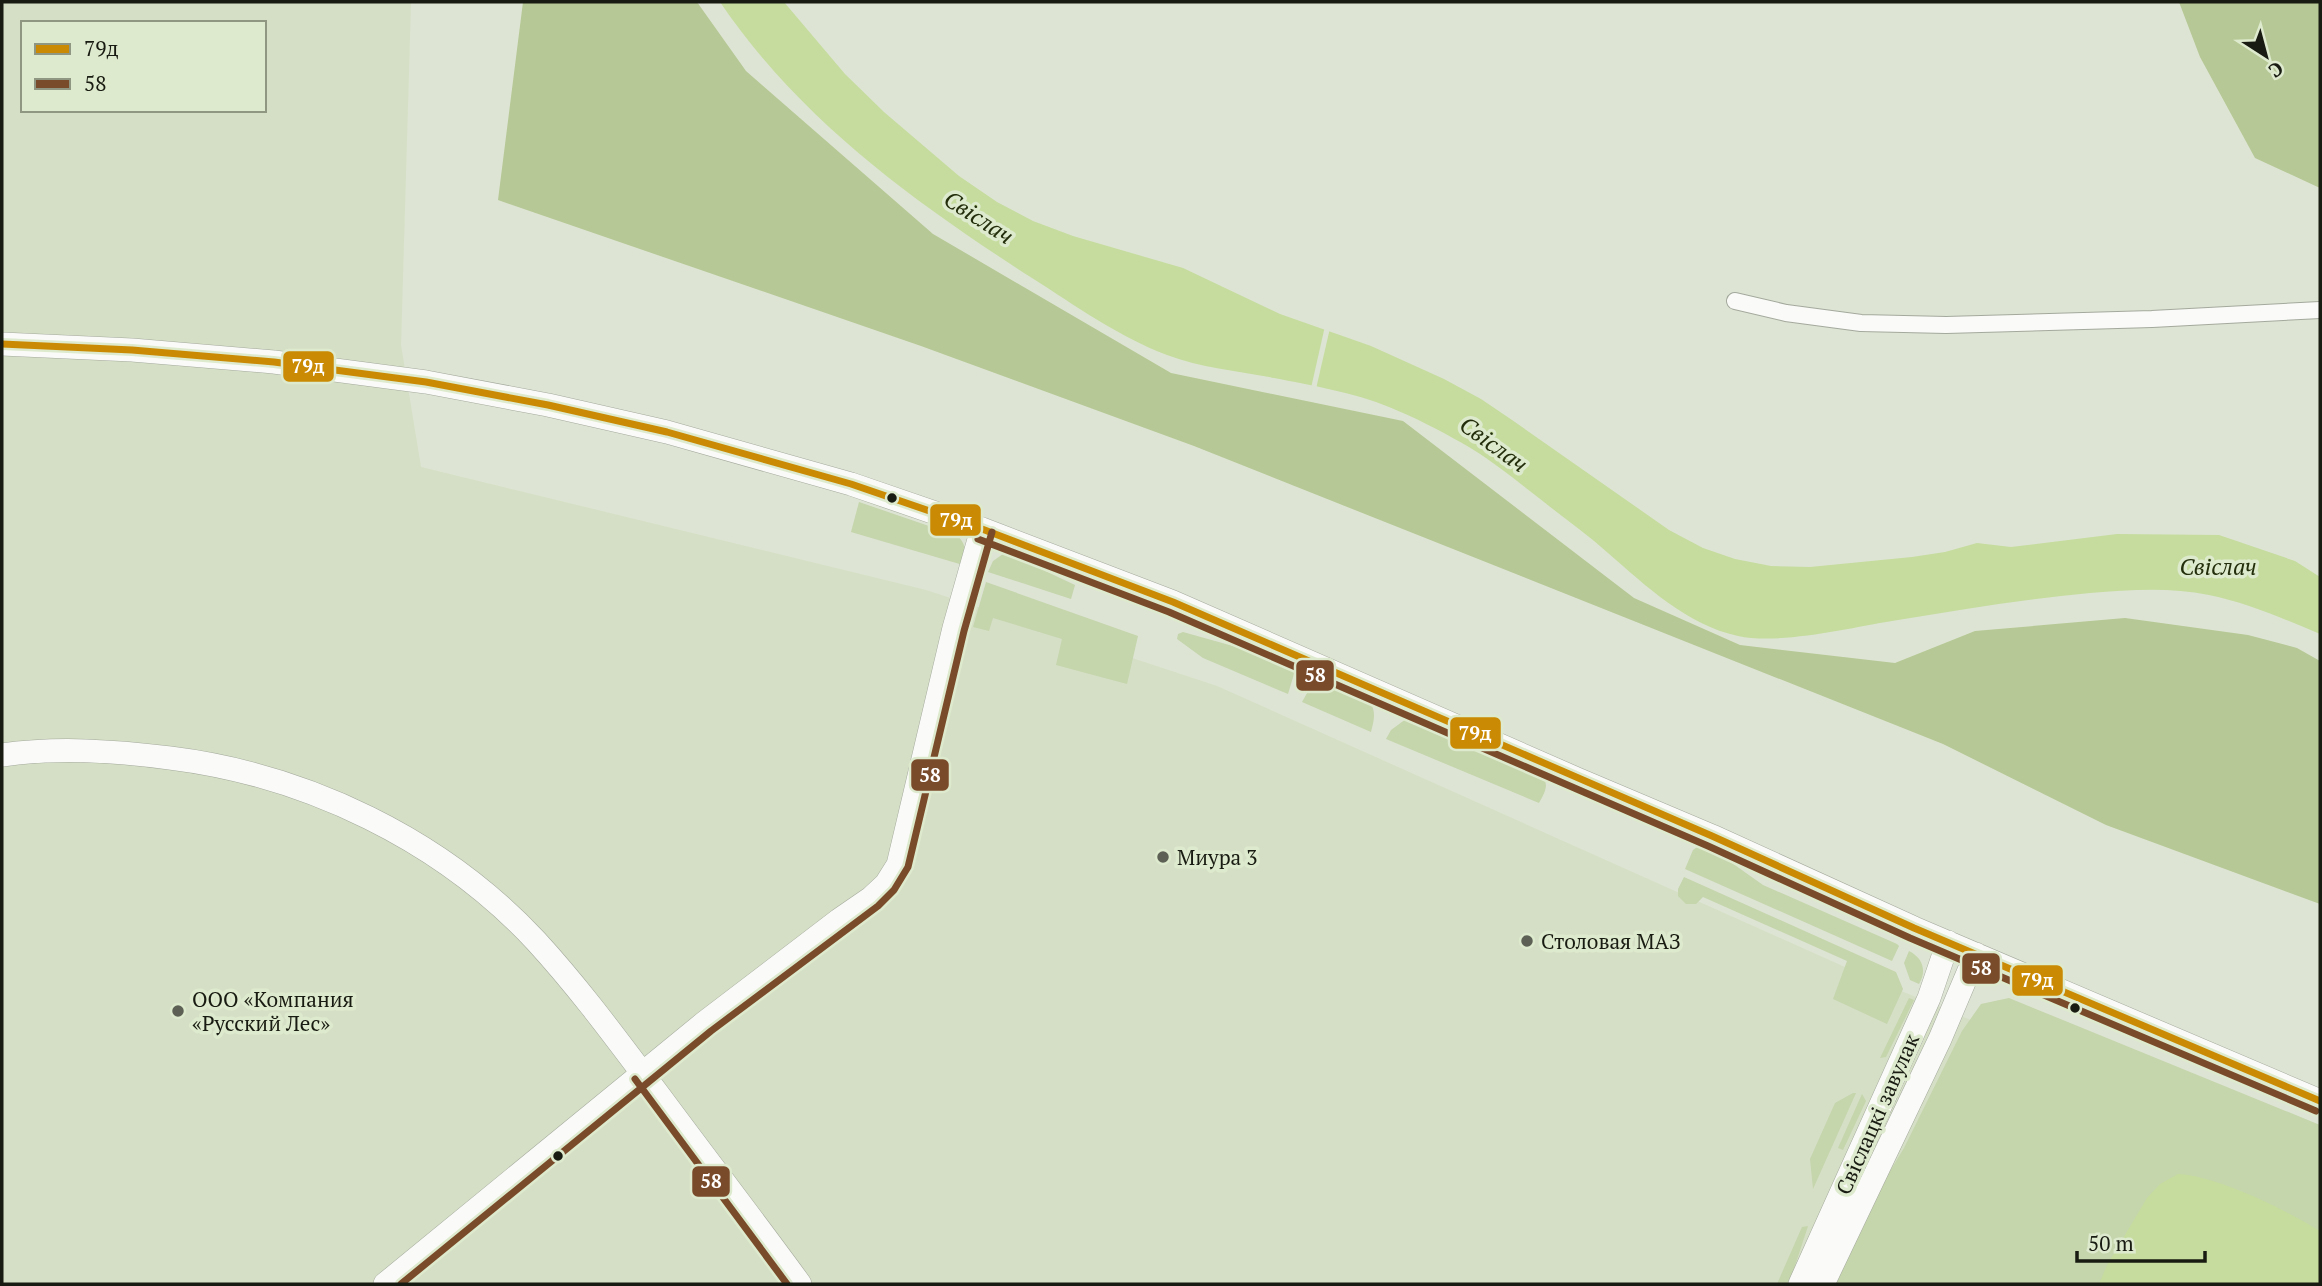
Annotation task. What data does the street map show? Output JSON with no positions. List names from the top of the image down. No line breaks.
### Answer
{"streets":{"street":["Свіслацкі завулак"]},"water":["Свіслач"],"places":["Миура 3","Столовая МАЗ","ООО «Компания «Русский Лес»"],"lines":["transit line 79д","transit line 58"],"legend":["79д","58"],"scale_bar":"50 m","north":"bottom right"}
